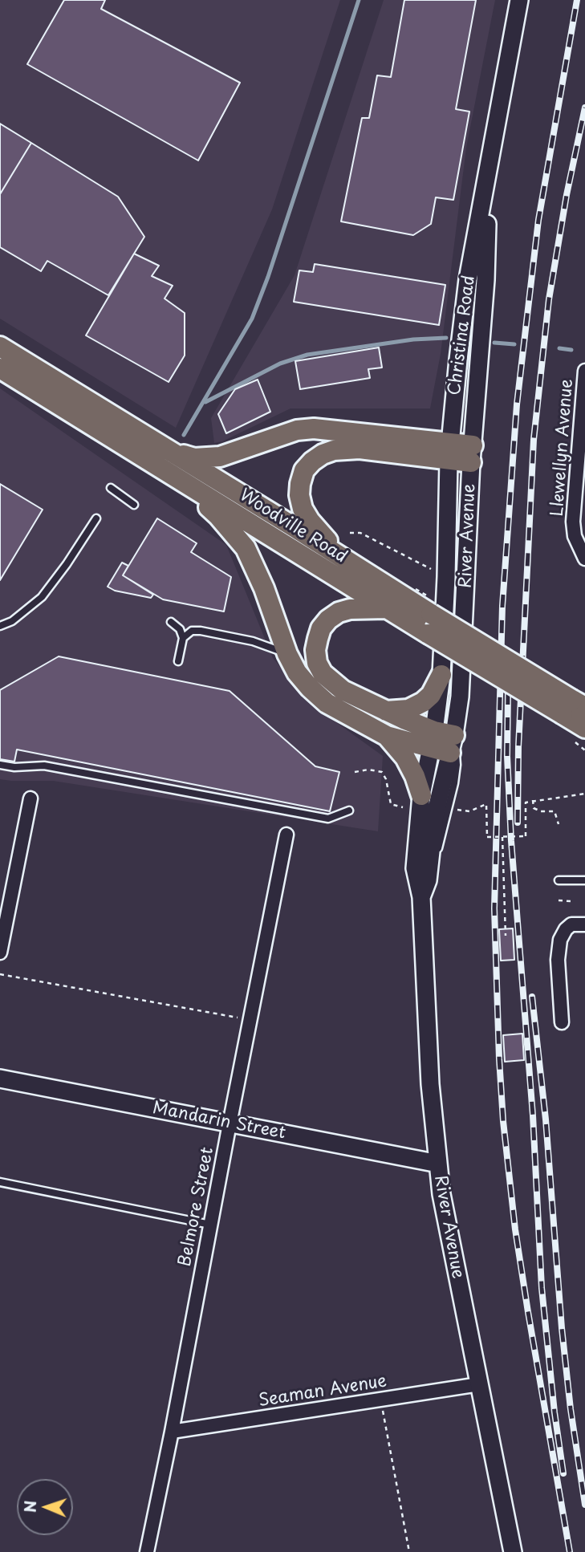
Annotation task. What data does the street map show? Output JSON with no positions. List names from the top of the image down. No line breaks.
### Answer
{"streets":{"main road":["Christina Road","Woodville Road","River Avenue","Mandarin Street"],"street":["Llewellyn Avenue","Belmore Street","Seaman Avenue"]},"crossings":[["Christina Road","River Avenue"],["River Avenue","Mandarin Street"],["River Avenue","Seaman Avenue"],["Mandarin Street","Belmore Street"],["Belmore Street","Seaman Avenue"]],"north":"left"}
